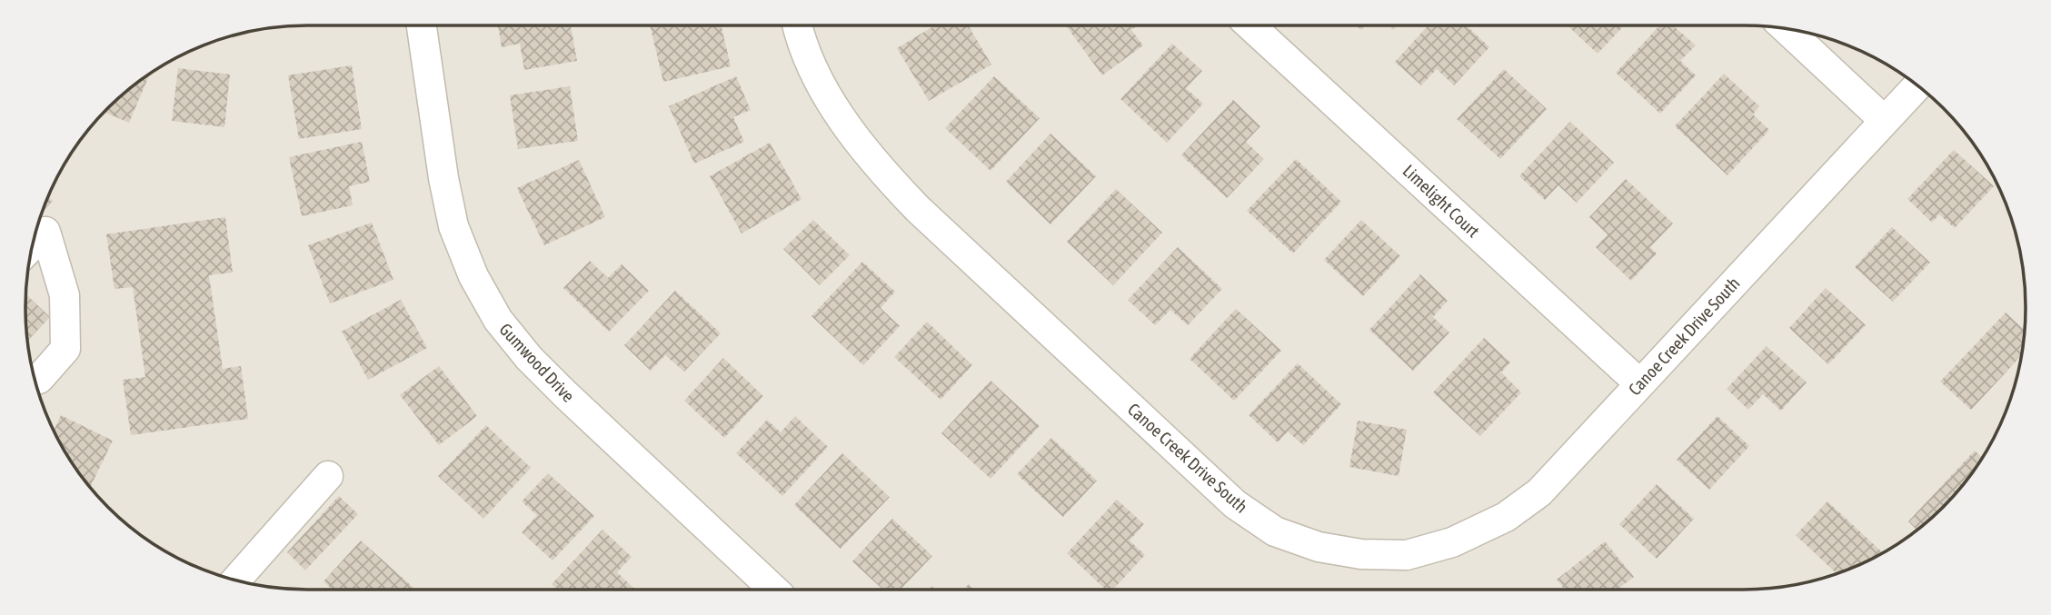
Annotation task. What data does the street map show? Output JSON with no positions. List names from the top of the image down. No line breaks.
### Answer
{"streets":{"street":["Limelight Court","Canoe Creek Drive South","Gumwood Drive"]},"crossings":[["Limelight Court","Canoe Creek Drive South"]]}
